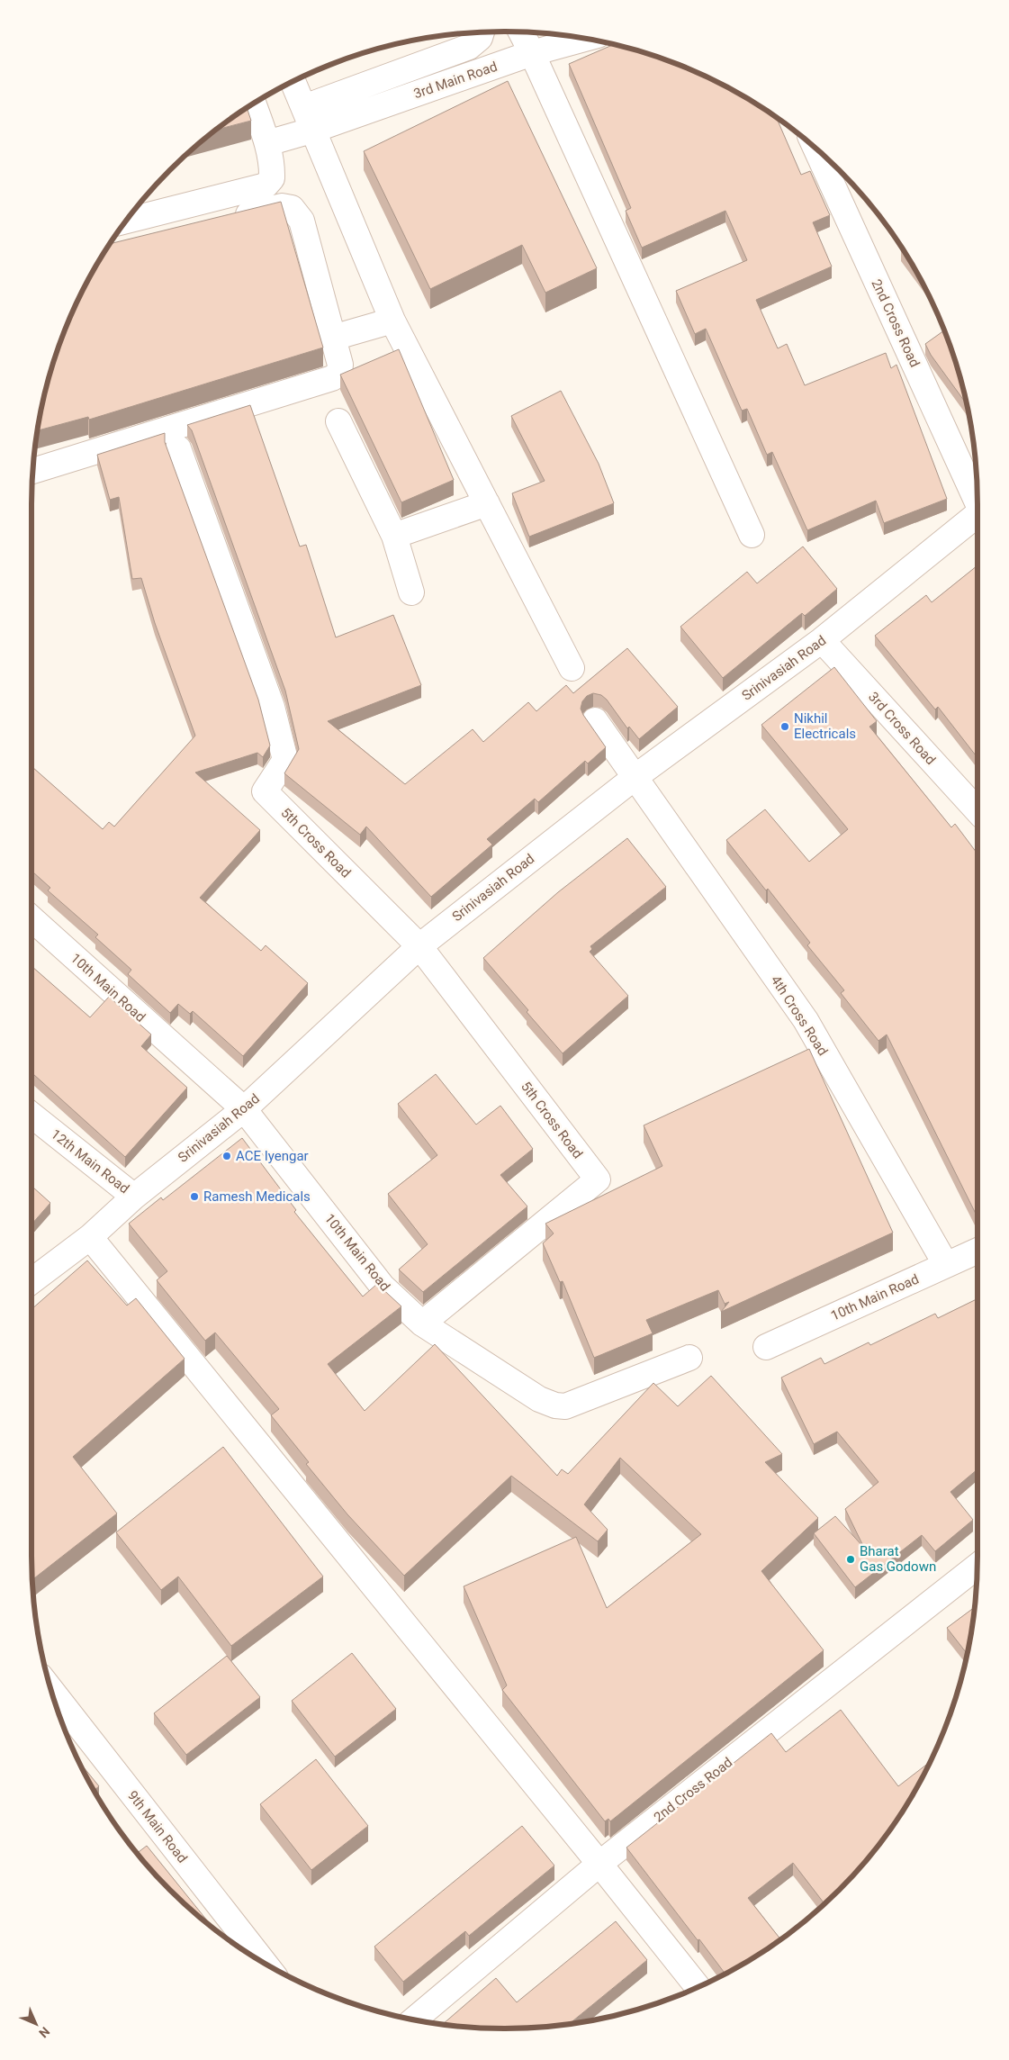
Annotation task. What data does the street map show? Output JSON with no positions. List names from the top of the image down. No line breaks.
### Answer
{"streets":{"street":["3rd Main Road","2nd Cross Road","Srinivasiah Road","3rd Cross Road","5th Cross Road","10th Main Road","4th Cross Road","12th Main Road","9th Main Road"]},"crossings":[["Srinivasiah Road","3rd Cross Road"],["Srinivasiah Road","5th Cross Road"],["Srinivasiah Road","10th Main Road"],["Srinivasiah Road","4th Cross Road"],["Srinivasiah Road","12th Main Road"],["5th Cross Road","10th Main Road"],["10th Main Road","4th Cross Road"]],"places":["Nikhil Electricals","ACE Iyengar","Ramesh Medicals","Bharat Gas Godown"],"north":"bottom right"}
